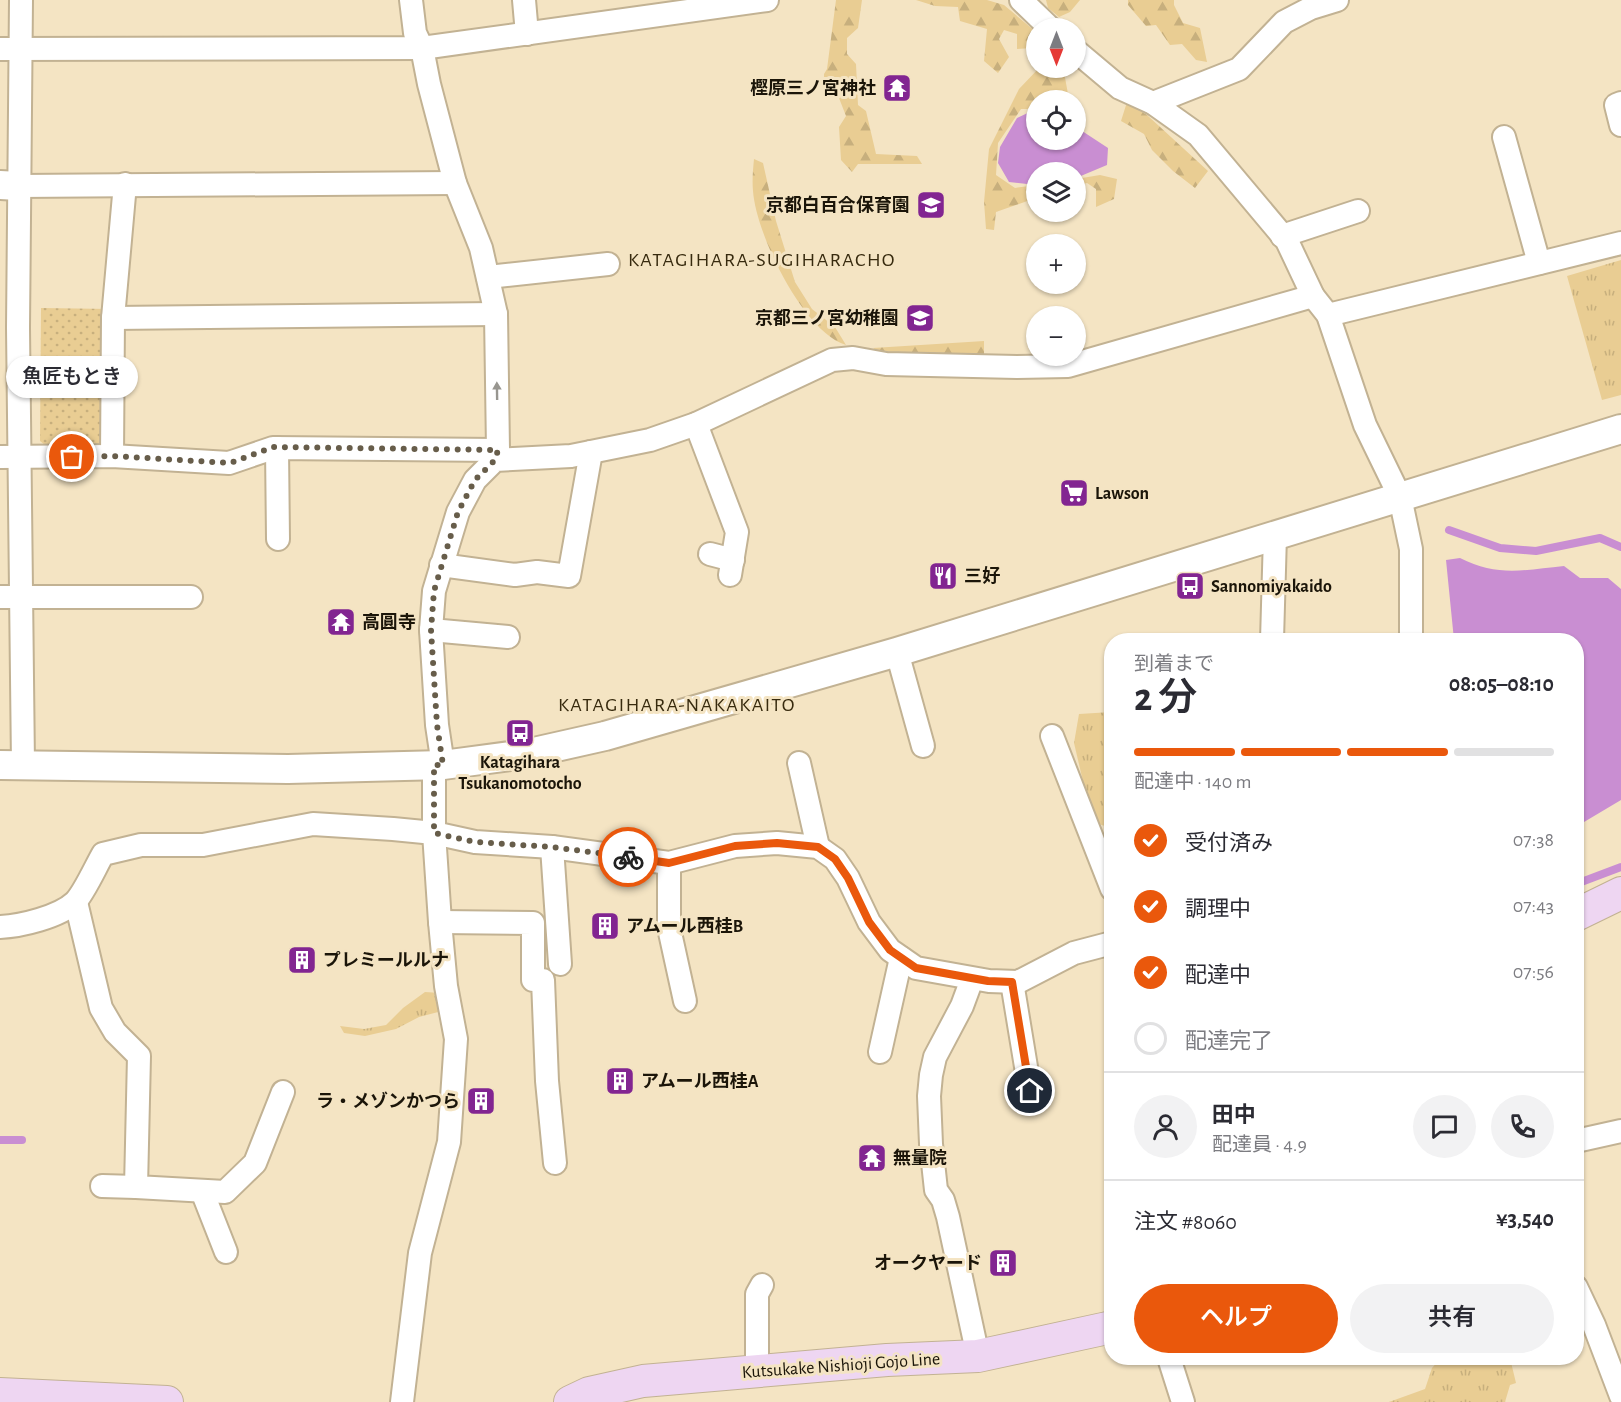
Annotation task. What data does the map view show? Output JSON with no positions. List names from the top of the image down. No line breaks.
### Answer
{"streets":{"main road":["Kutsukake Nishioji Gojo Line"]},"districts":["KATAGIHARA-SUGIHARACHO","KATAGIHARA-NAKAKAITO"],"places":{"temple":["樫原三ノ宮神社","高圓寺","無量院"],"school or university":["京都白百合保育園","京都三ノ宮幼稚園"],"other":["魚匠もとき"],"supermarket":["Lawson"],"restaurant":["三好"],"bus stop":["Sannomiyakaido","Katagihara Tsukanomotocho"],"building":["アムール西桂B","プレミールルナ","アムール西桂A","ラ・メゾンかつら","オークヤード"]},"north":"bottom","page":{"map_buttons":["+","−"],"bubble":"魚匠もとき","heading":["2 分","到着まで","08:05–08:10"],"panel":["田中","配達員 · 4.9","注文 #8060","¥3,540"],"bar":"配達中 · 140 m","list":[["受付済み","07:38"],["調理中","07:43"],["配達中","07:56"],"配達完了"],"buttons":["ヘルプ","共有"]}}
